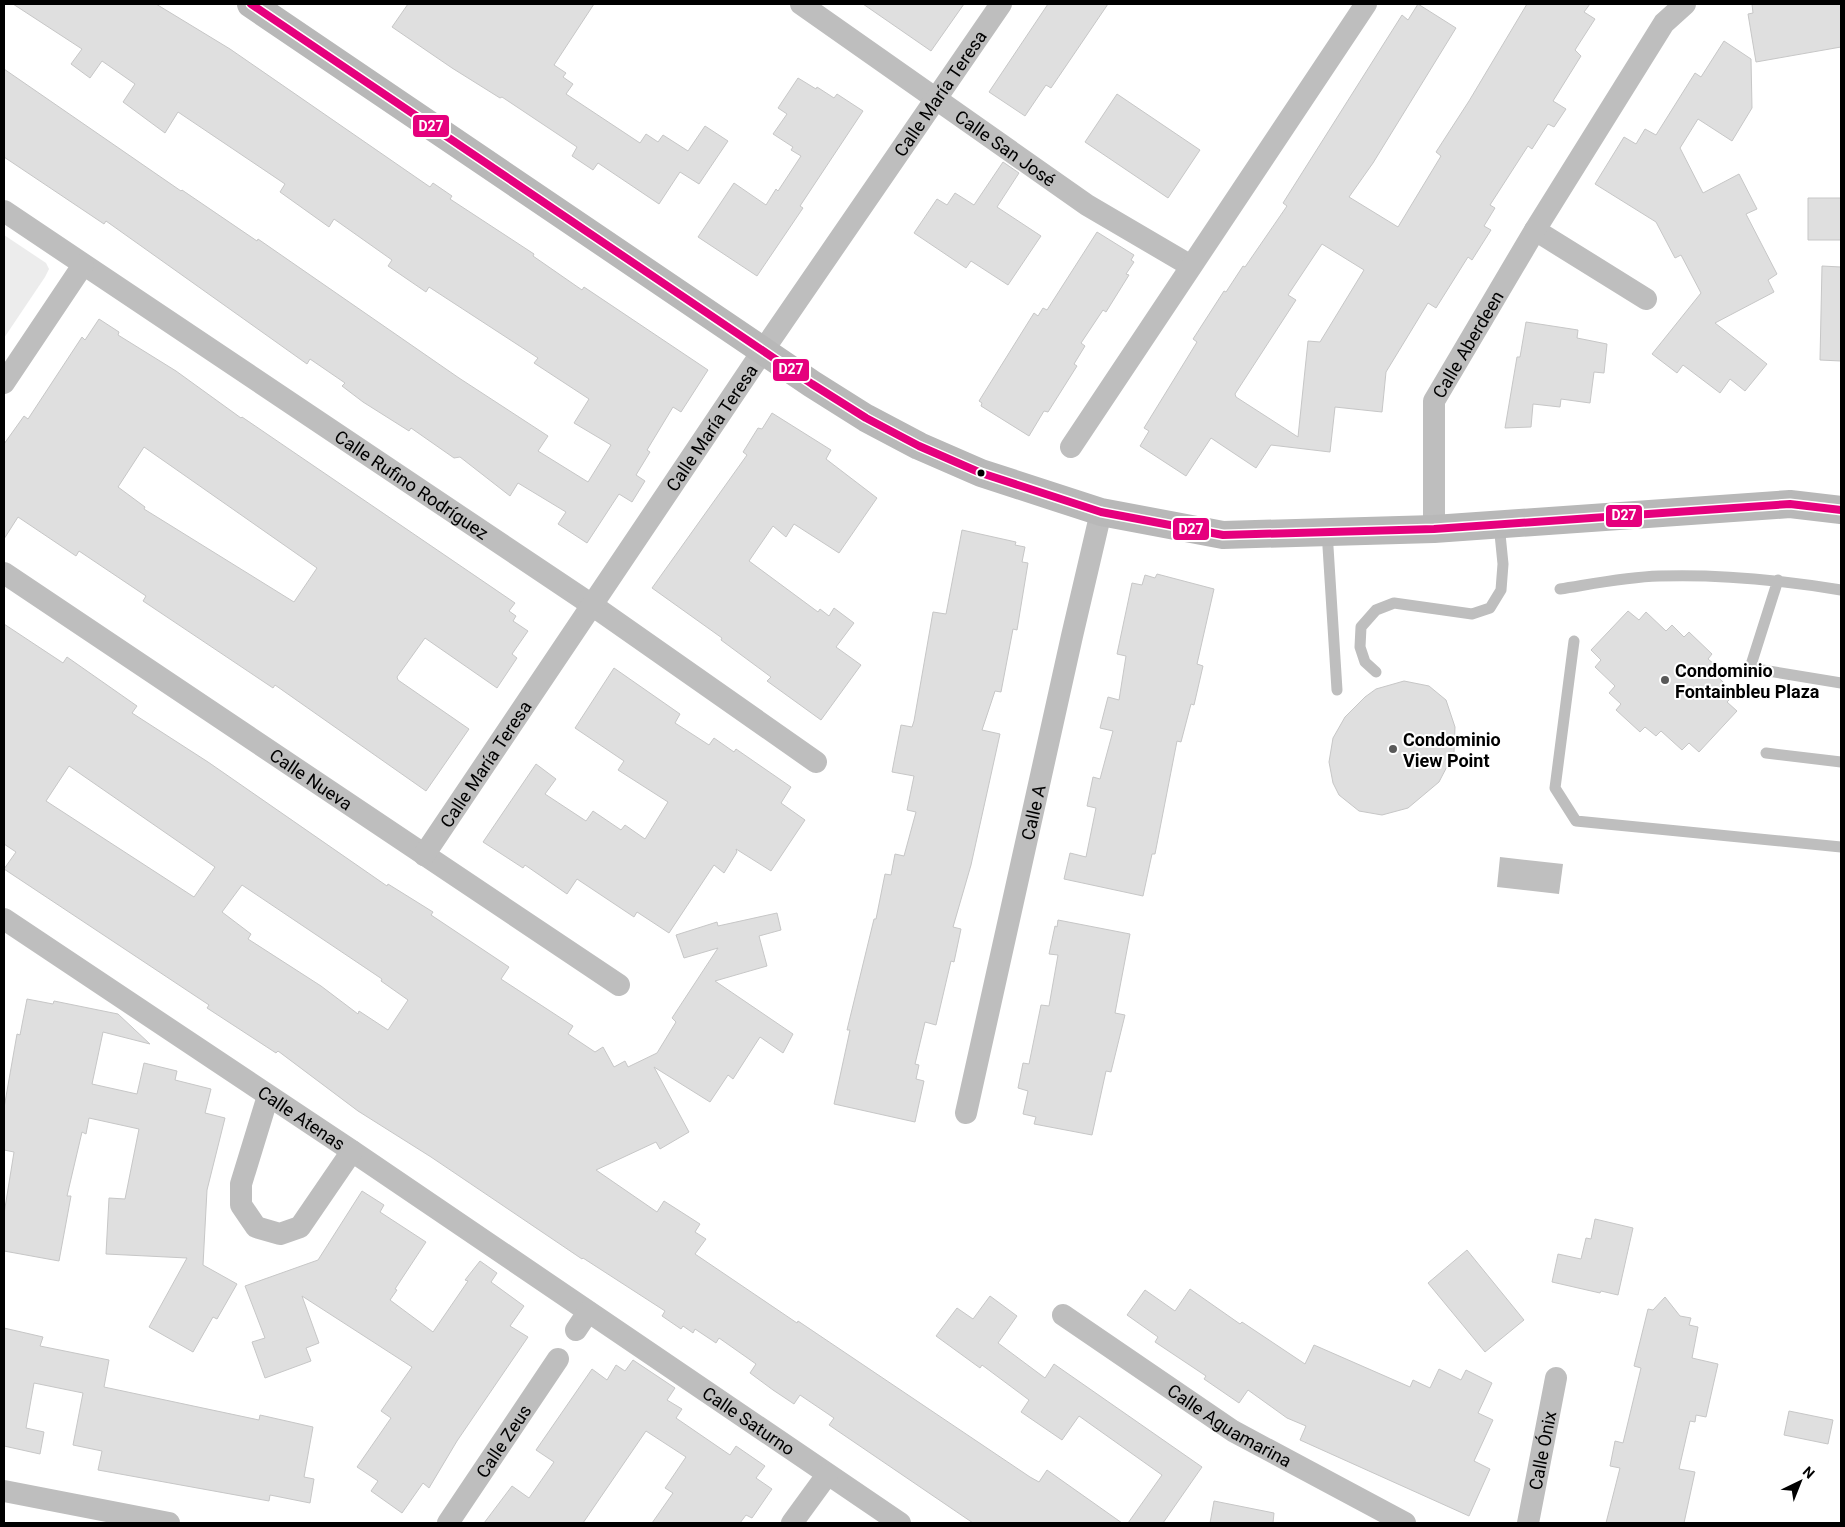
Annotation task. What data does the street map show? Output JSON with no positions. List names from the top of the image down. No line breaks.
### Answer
{"streets":{"street":["Calle María Teresa","Calle San José","Calle Aberdeen","Calle Rufino Rodríguez","Calle Nueva","Calle A","Calle Atenas","Calle Saturno","Calle Aguamarina","Calle Zeus","Calle Ónix"]},"crossings":[["Calle María Teresa","Calle San José"],["Calle María Teresa","Calle Rufino Rodríguez"],["Calle María Teresa","Calle Nueva"],["Calle Atenas","Calle Saturno"]],"places":["Condominio Fontainbleu Plaza","Condominio View Point"],"lines":["transit line D27"],"north":"top right"}
